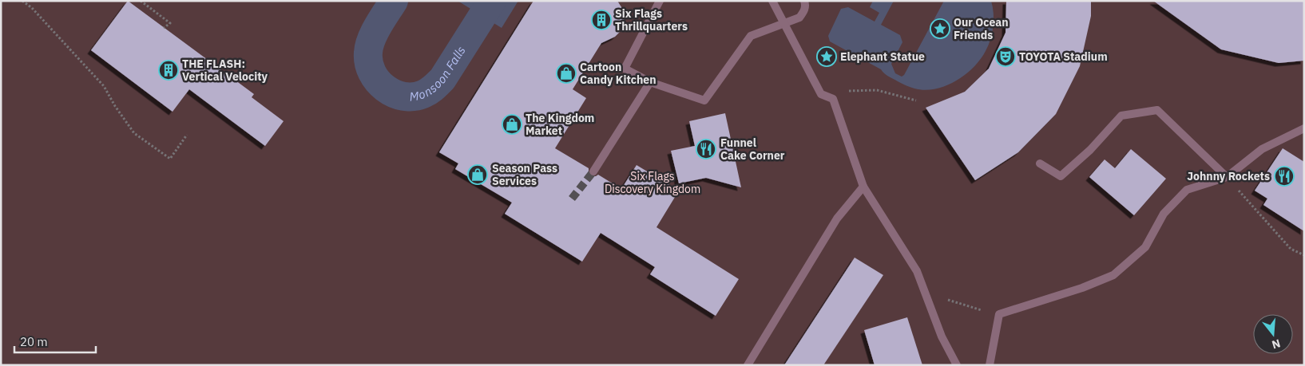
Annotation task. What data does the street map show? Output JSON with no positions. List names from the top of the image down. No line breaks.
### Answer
{"water":["Monsoon Falls"],"parks":["Six Flags Discovery Kingdom"],"places":{"building":["Six Flags Thrillquarters","THE FLASH: Vertical Velocity"],"place":["Our Ocean Friends","Elephant Statue"],"theatre":["TOYOTA Stadium"],"shop":["Cartoon Candy Kitchen","The Kingdom Market","Season Pass Services"],"restaurant":["Funnel Cake Corner","Johnny Rockets"]},"scale_bar":"20 m","north":"bottom"}
